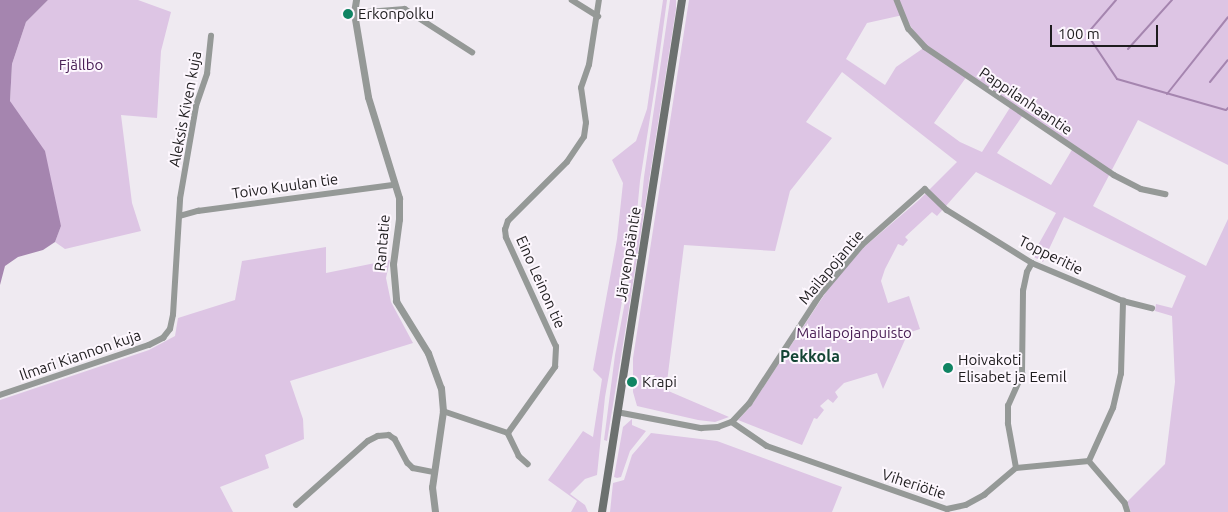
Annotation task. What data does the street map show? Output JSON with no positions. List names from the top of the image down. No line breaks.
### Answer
{"streets":{"main road":["Järvenpääntie"],"street":["Pappilanhaantie","Aleksis Kiven kuja","Toivo Kuulan tie","Rantatie","Topperitie","Mailapojantie","Eino Leinon tie","Ilmari Kiannon kuja","Viheriötie"]},"crossings":[["Aleksis Kiven kuja","Toivo Kuulan tie"],["Aleksis Kiven kuja","Ilmari Kiannon kuja"],["Toivo Kuulan tie","Rantatie"],["Toivo Kuulan tie","Ilmari Kiannon kuja"],["Topperitie","Mailapojantie"],["Mailapojantie","Viheriötie"]],"districts":["Pekkola"],"parks":["Fjällbo","Mailapojanpuisto"],"places":["Erkonpolku","Hoivakoti Elisabet ja Eemil","Krapi"],"scale_bar":"100 m"}
